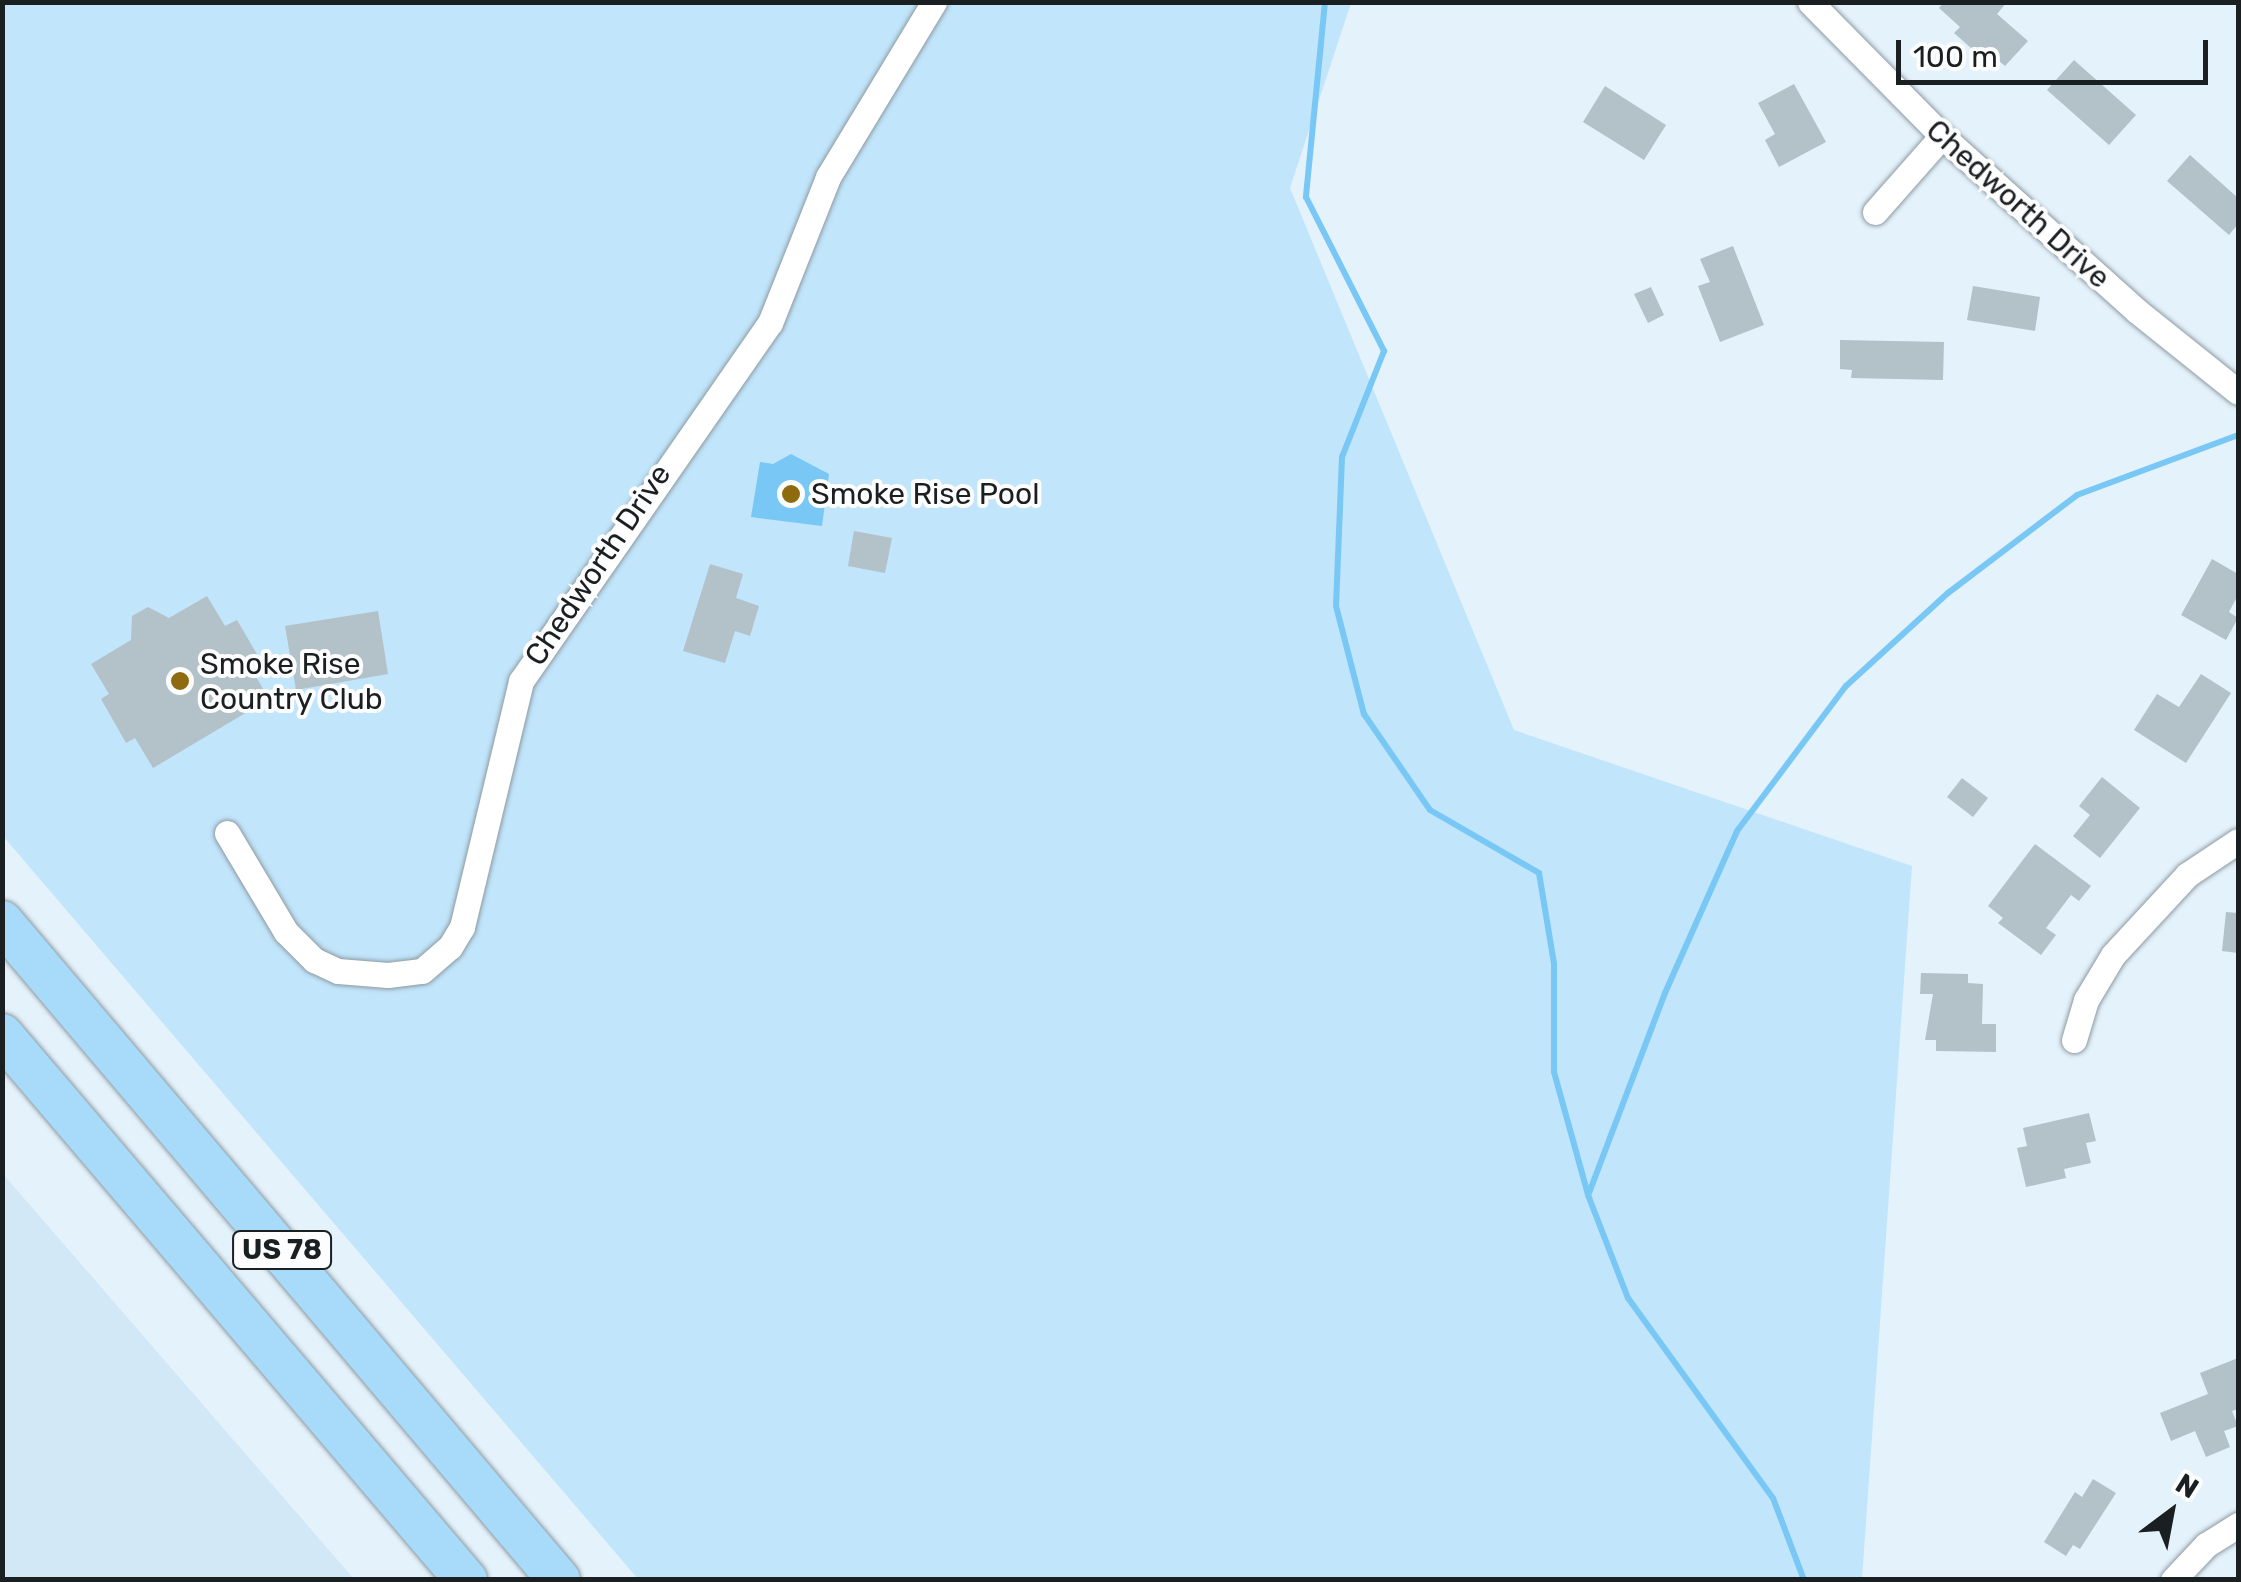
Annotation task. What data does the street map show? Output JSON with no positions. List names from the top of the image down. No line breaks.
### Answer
{"streets":{"highway":["US 78"],"street":["Chedworth Drive"]},"places":["Smoke Rise Pool","Smoke Rise Country Club"],"scale_bar":"100 m","north":"top right"}
